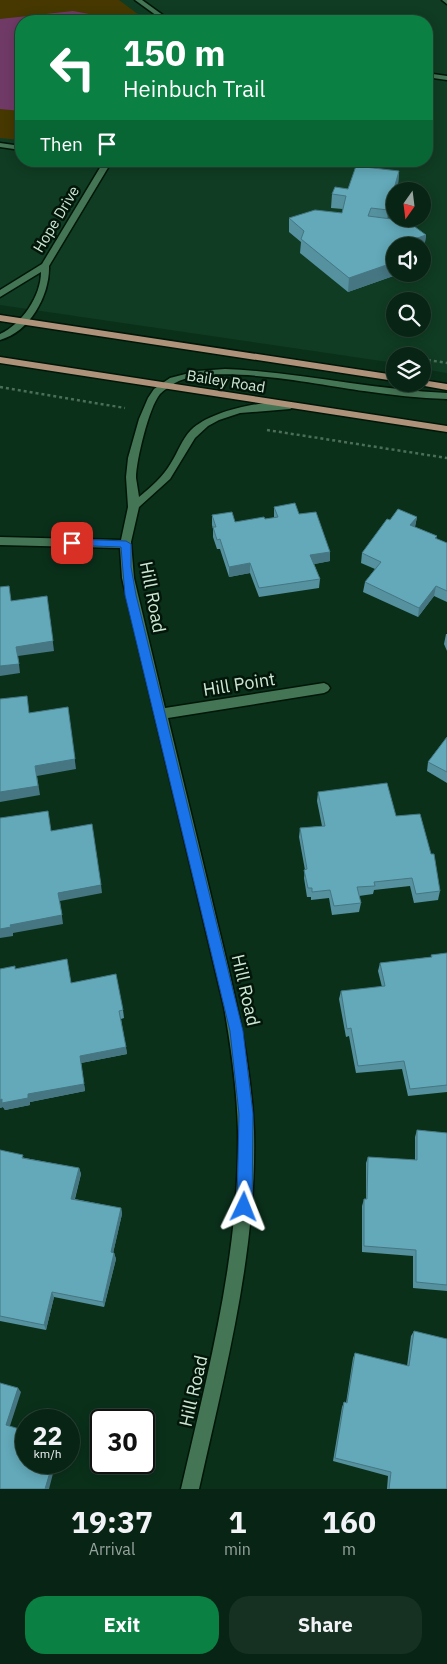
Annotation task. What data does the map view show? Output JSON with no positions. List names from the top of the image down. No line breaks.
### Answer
{"streets":{"main road":["Bailey Road"],"street":["Hope Drive","Hill Road","Hill Point"]},"crossings":[["Hope Drive","Bailey Road"],["Bailey Road","Hill Road"],["Hill Road","Hill Point"]],"north":"bottom","page":{"turn":["150 m","Heinbuch Trail"],"then":"Then","speed":"22 km/h","limit":"30","eta":["19:37","Arrival","1","min","160","m"],"buttons":["Exit","Share"]}}
